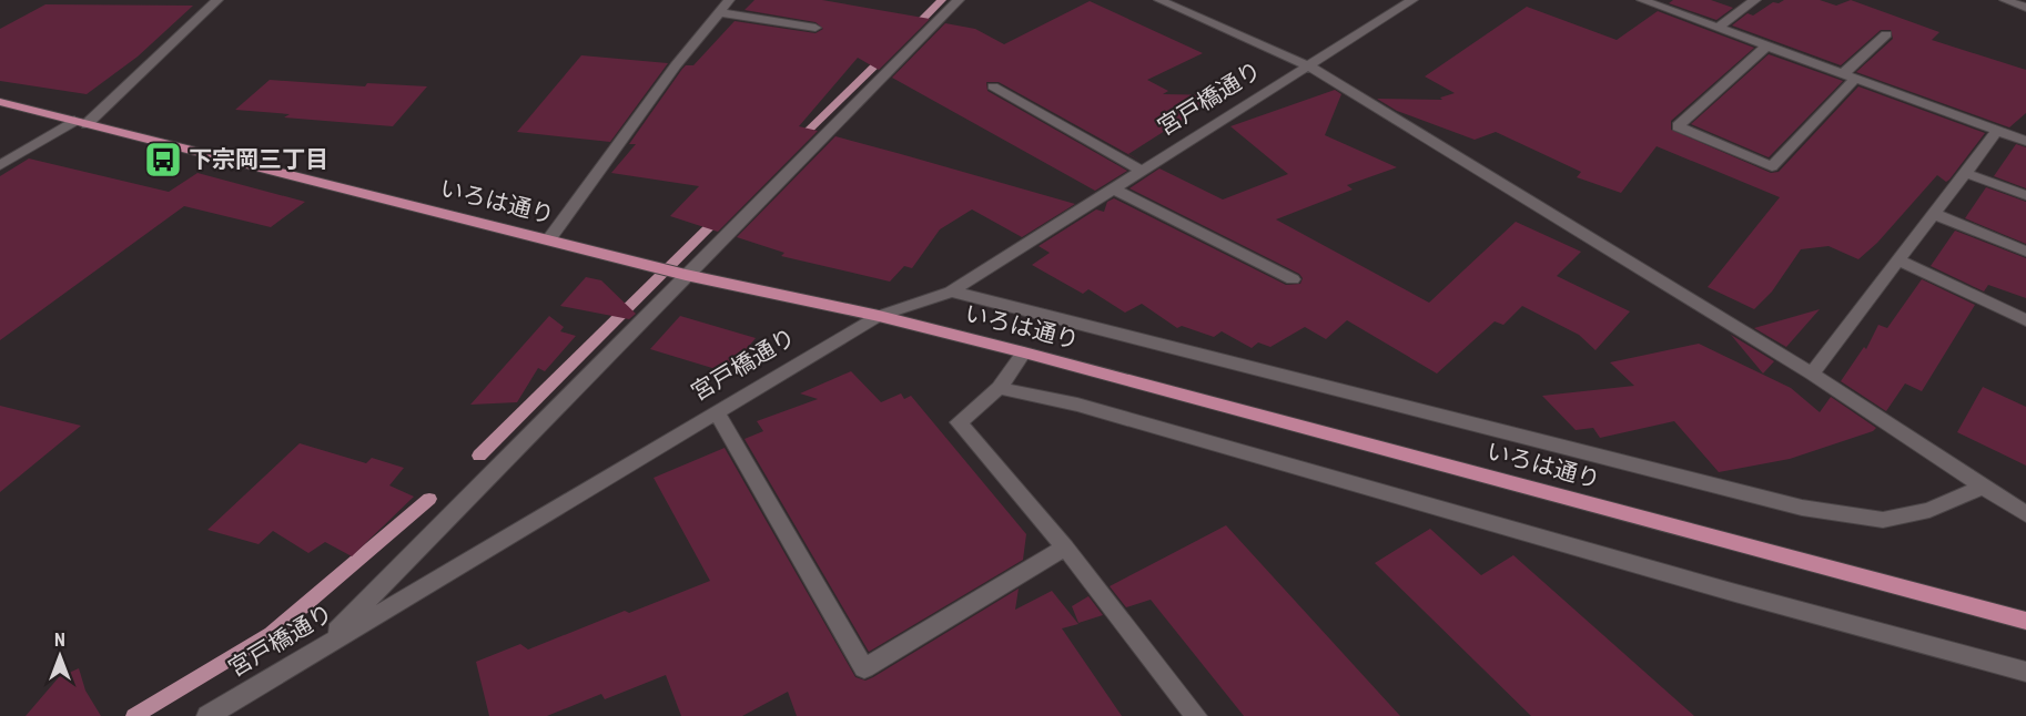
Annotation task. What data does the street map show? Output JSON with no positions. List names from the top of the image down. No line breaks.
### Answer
{"streets":{"main road":["いろは通り"],"street":["宮戸橋通り"]},"crossings":[["宮戸橋通り","いろは通り"]],"places":{"bus stop":["下宗岡三丁目"]},"north":"top"}
